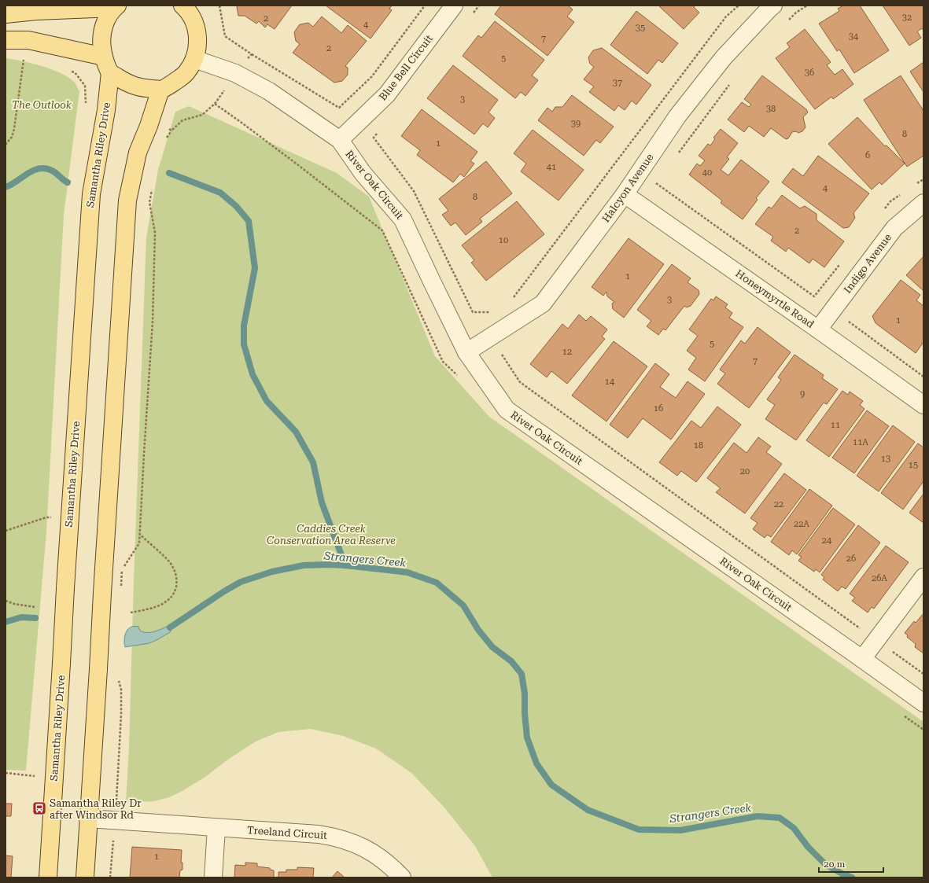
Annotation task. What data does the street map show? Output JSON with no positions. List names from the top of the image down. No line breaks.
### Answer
{"streets":{"main road":["Samantha Riley Drive"],"street":["Blue Bell Circuit","River Oak Circuit","Halcyon Avenue","Indigo Avenue","Honeymyrtle Road","Treeland Circuit"]},"crossings":[["Blue Bell Circuit","River Oak Circuit"],["River Oak Circuit","Halcyon Avenue"],["Halcyon Avenue","Honeymyrtle Road"],["Indigo Avenue","Honeymyrtle Road"]],"water":["Strangers Creek"],"parks":["The Outlook","Caddies Creek Conservation Area Reserve"],"places":{"bus stop":["Samantha Riley Dr after Windsor Rd"]},"house_numbers":["32","2","4","35","34","7","2","5","36","37","3","38","39","8","1","6","41","40","4","8","2","10","1","3","1","5","12","7","14","9","16","11","11A","18","13","15","20","22","22A","24","26","26A","1"],"scale_bar":"20 m"}
